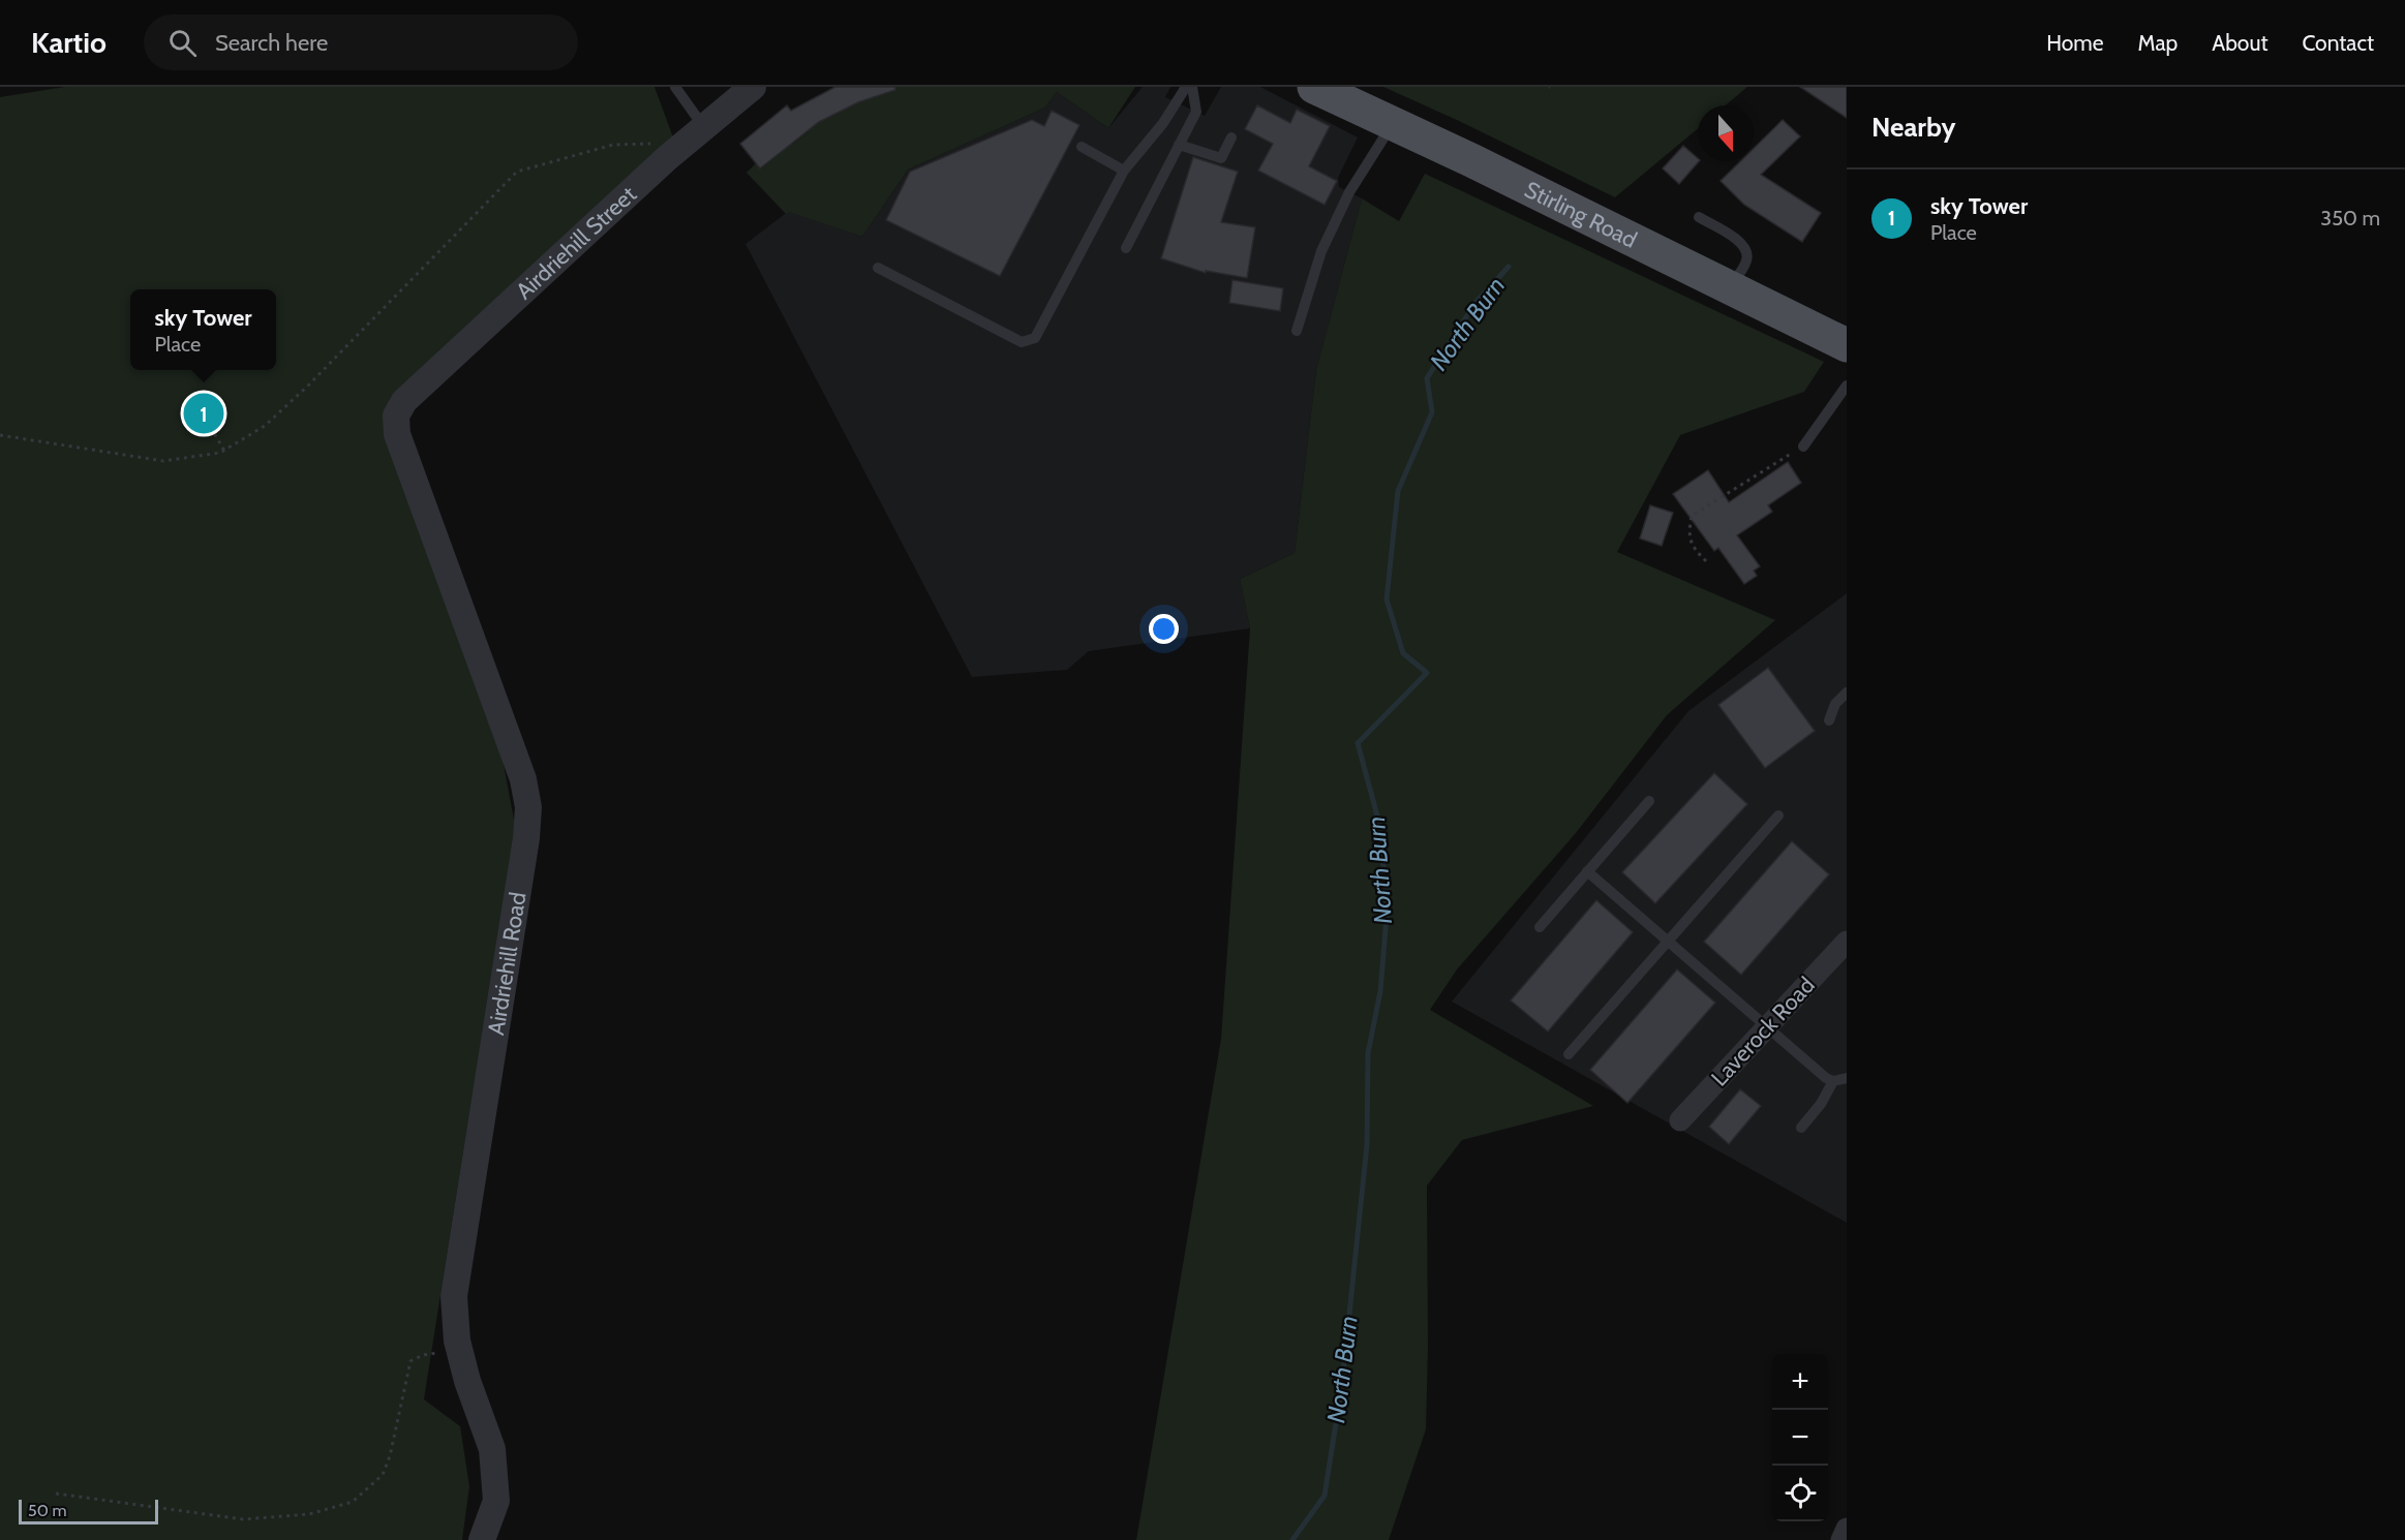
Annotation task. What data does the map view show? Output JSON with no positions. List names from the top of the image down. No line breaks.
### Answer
{"streets":{"main road":["Stirling Road"],"street":["Airdriehill Street","Airdriehill Road","Laverock Road"]},"crossings":[["Airdriehill Street","Airdriehill Road"]],"water":["North Burn"],"scale_bar":"50 m","north":"bottom","page":{"header":"Kartio","search":"Search here","nav":["Home","Map","About","Contact"],"heading":"Nearby","list":[{"mark":"1","name":"sky Tower","note":"Place","value":"350 m"}],"popup":["sky Tower","Place"],"pins":"1","map_buttons":["+","−"],"scale":"50 m"}}
